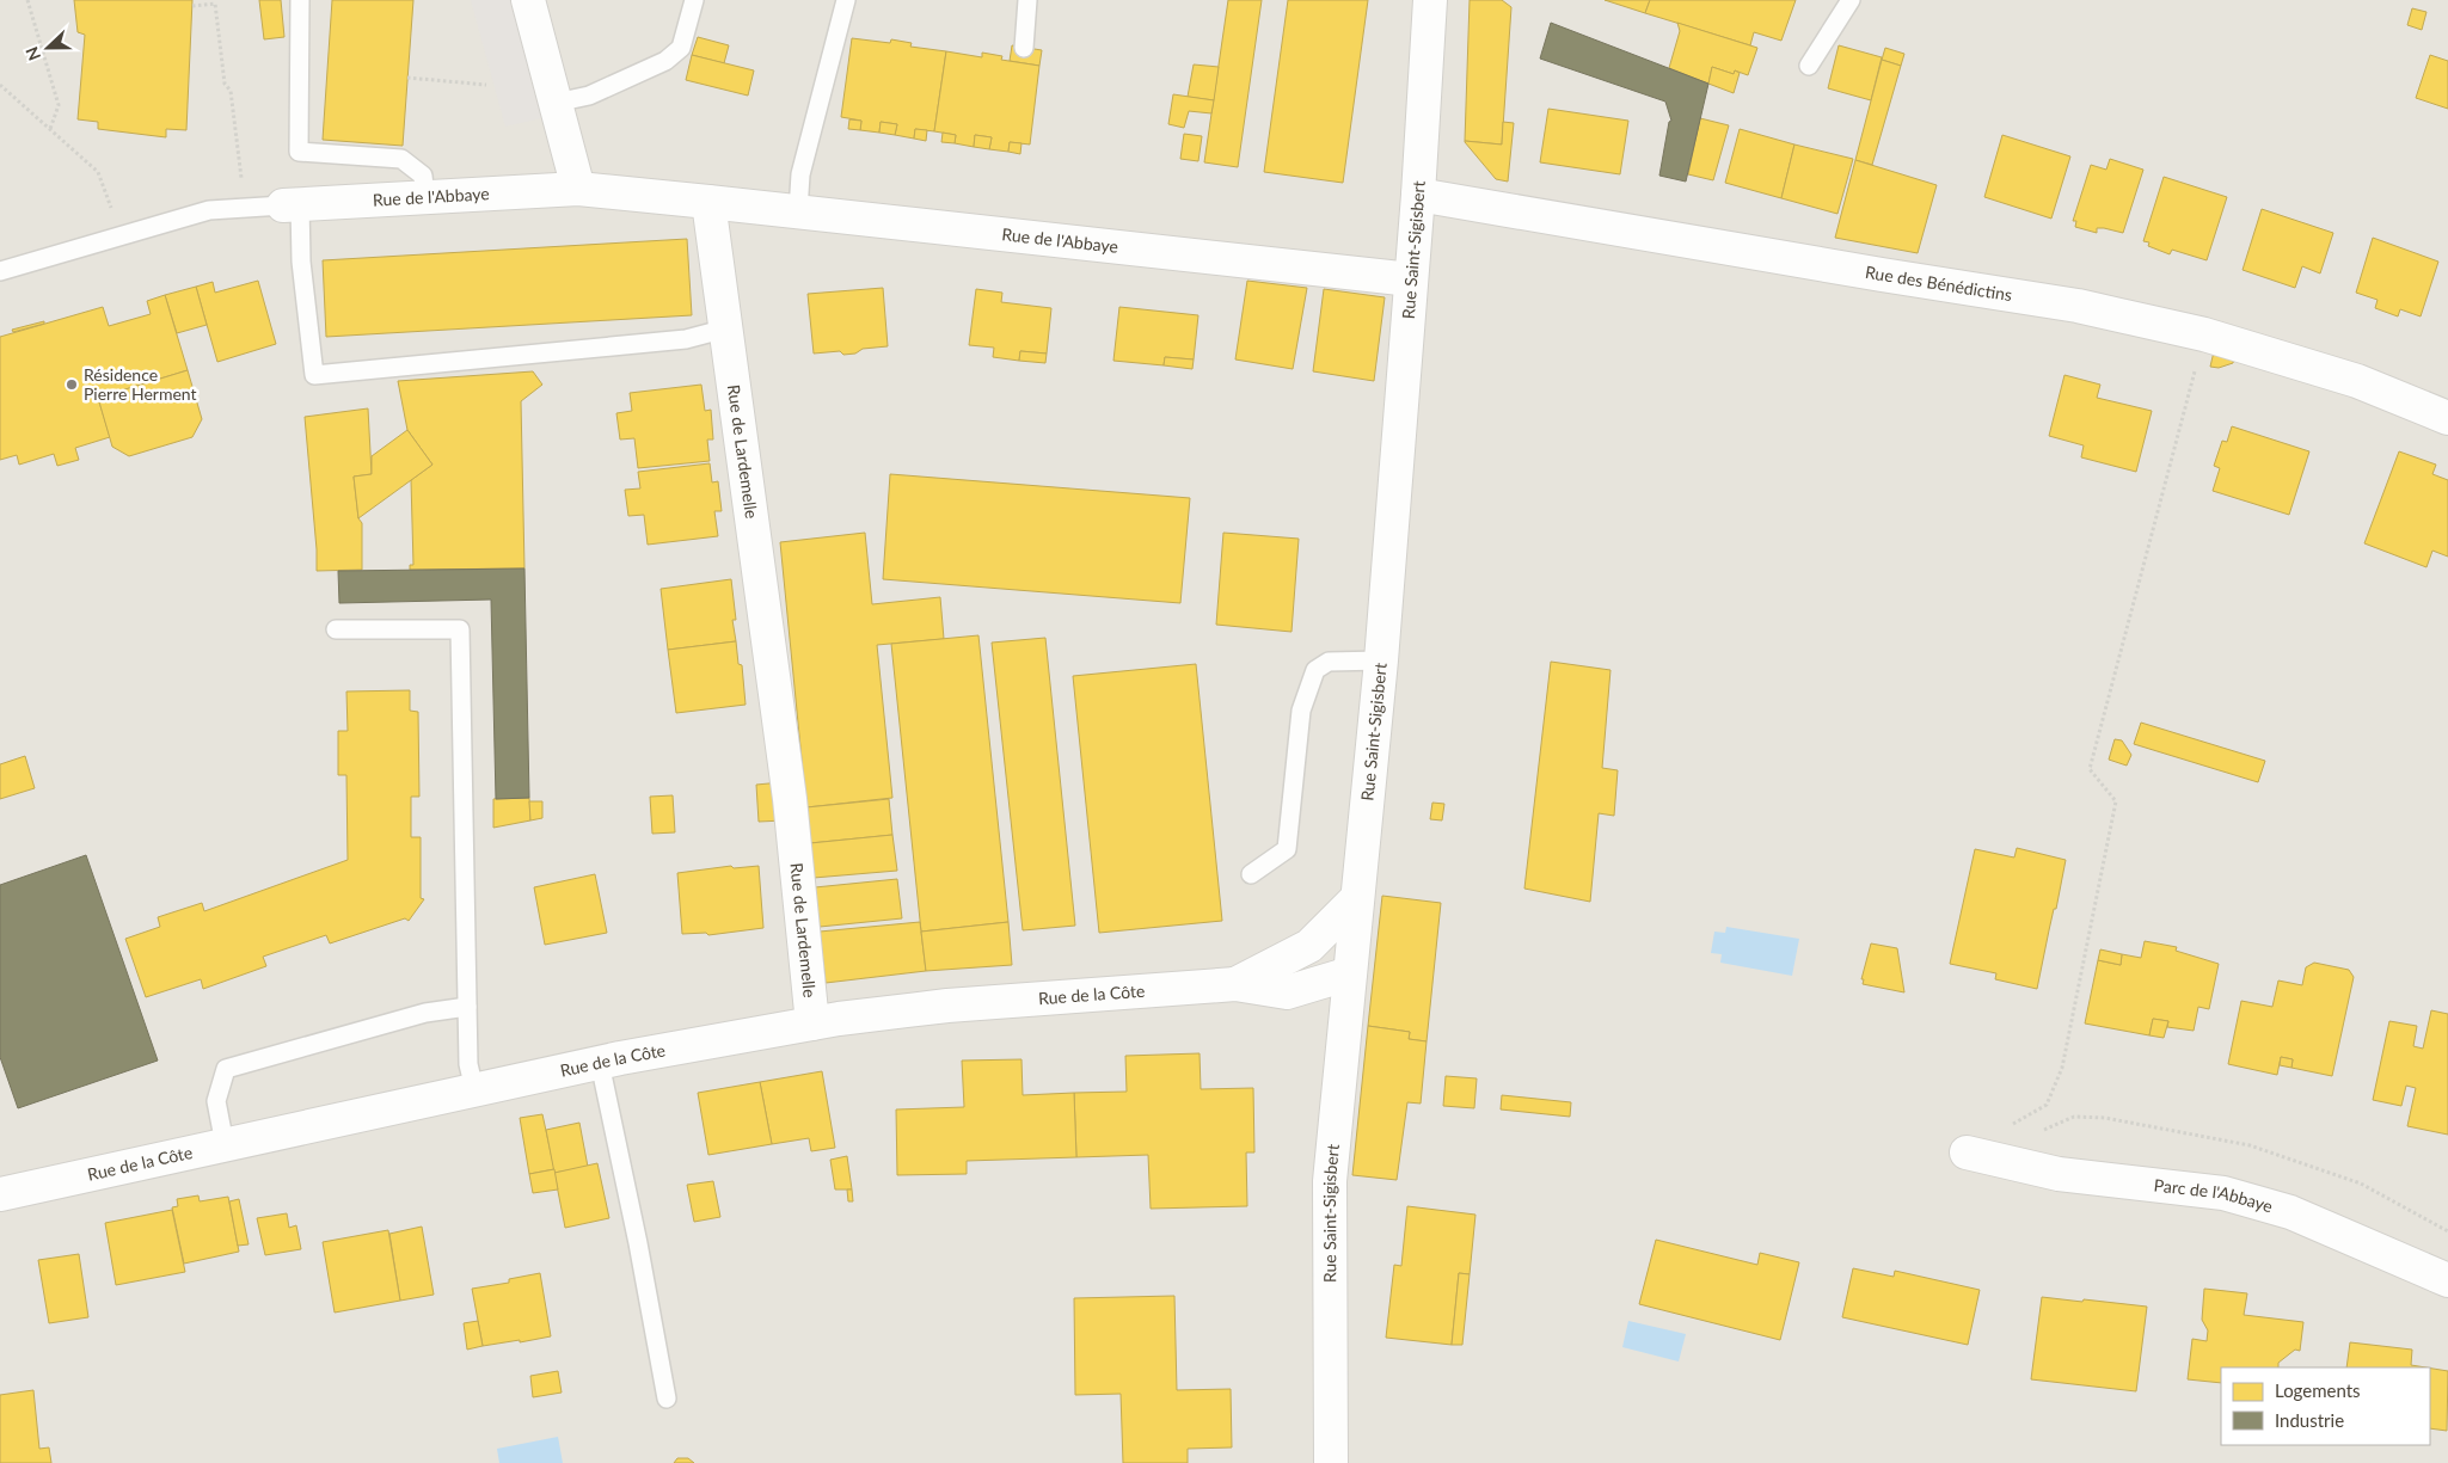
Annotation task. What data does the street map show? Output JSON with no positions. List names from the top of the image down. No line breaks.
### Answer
{"streets":{"street":["Rue de l'Abbaye","Rue Saint-Sigisbert","Rue des Bénédictins","Rue de Lardemelle","Rue de la Côte","Parc de l'Abbaye"]},"crossings":[["Rue de l'Abbaye","Rue Saint-Sigisbert"],["Rue de l'Abbaye","Rue de Lardemelle"],["Rue Saint-Sigisbert","Rue des Bénédictins"],["Rue Saint-Sigisbert","Rue de la Côte"],["Rue de Lardemelle","Rue de la Côte"]],"places":["Résidence Pierre Herment"],"legend":["Logements","Industrie"],"north":"left"}
